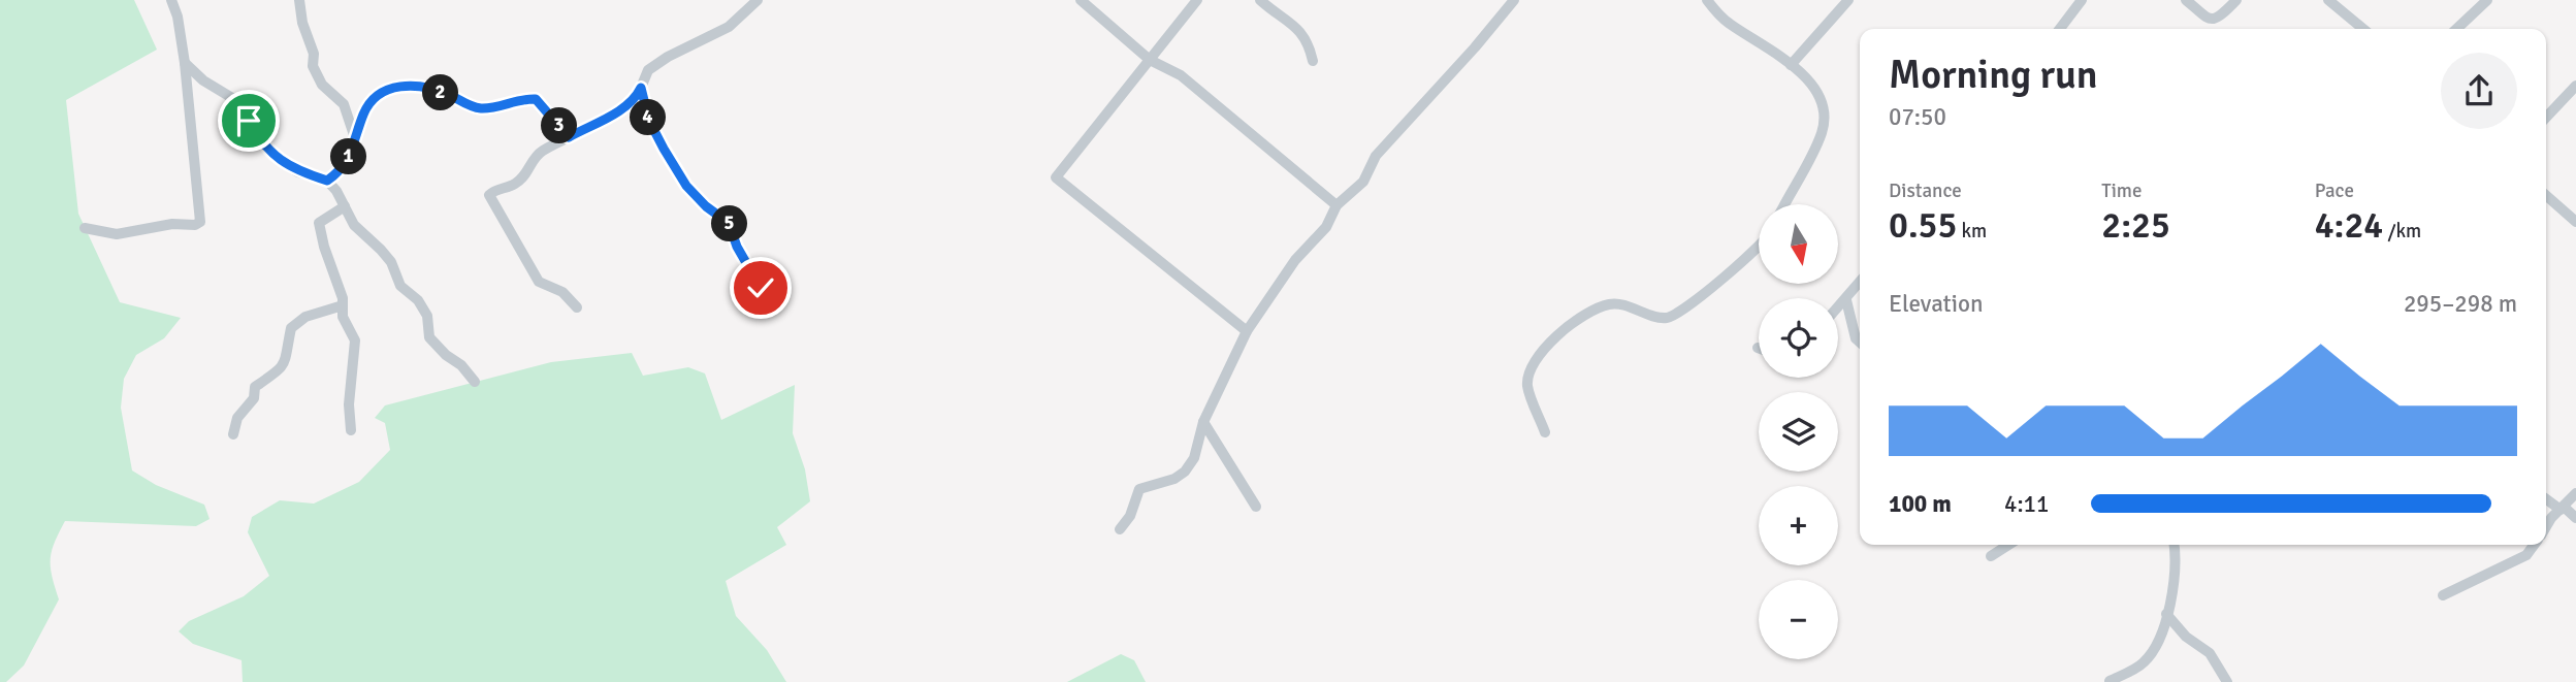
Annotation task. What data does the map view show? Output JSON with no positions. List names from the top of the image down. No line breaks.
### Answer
{"north":"bottom","page":{"heading":["Morning run","07:50"],"pins":["2","4","3","1","5"],"stats":[["Distance","0.55 km"],["Time","2:25"],["Pace","4:24 /km"]],"map_buttons":["+","−"],"chart":["Elevation","295–298 m"],"list":[{"name":"100 m","note":"4:11"}]}}
